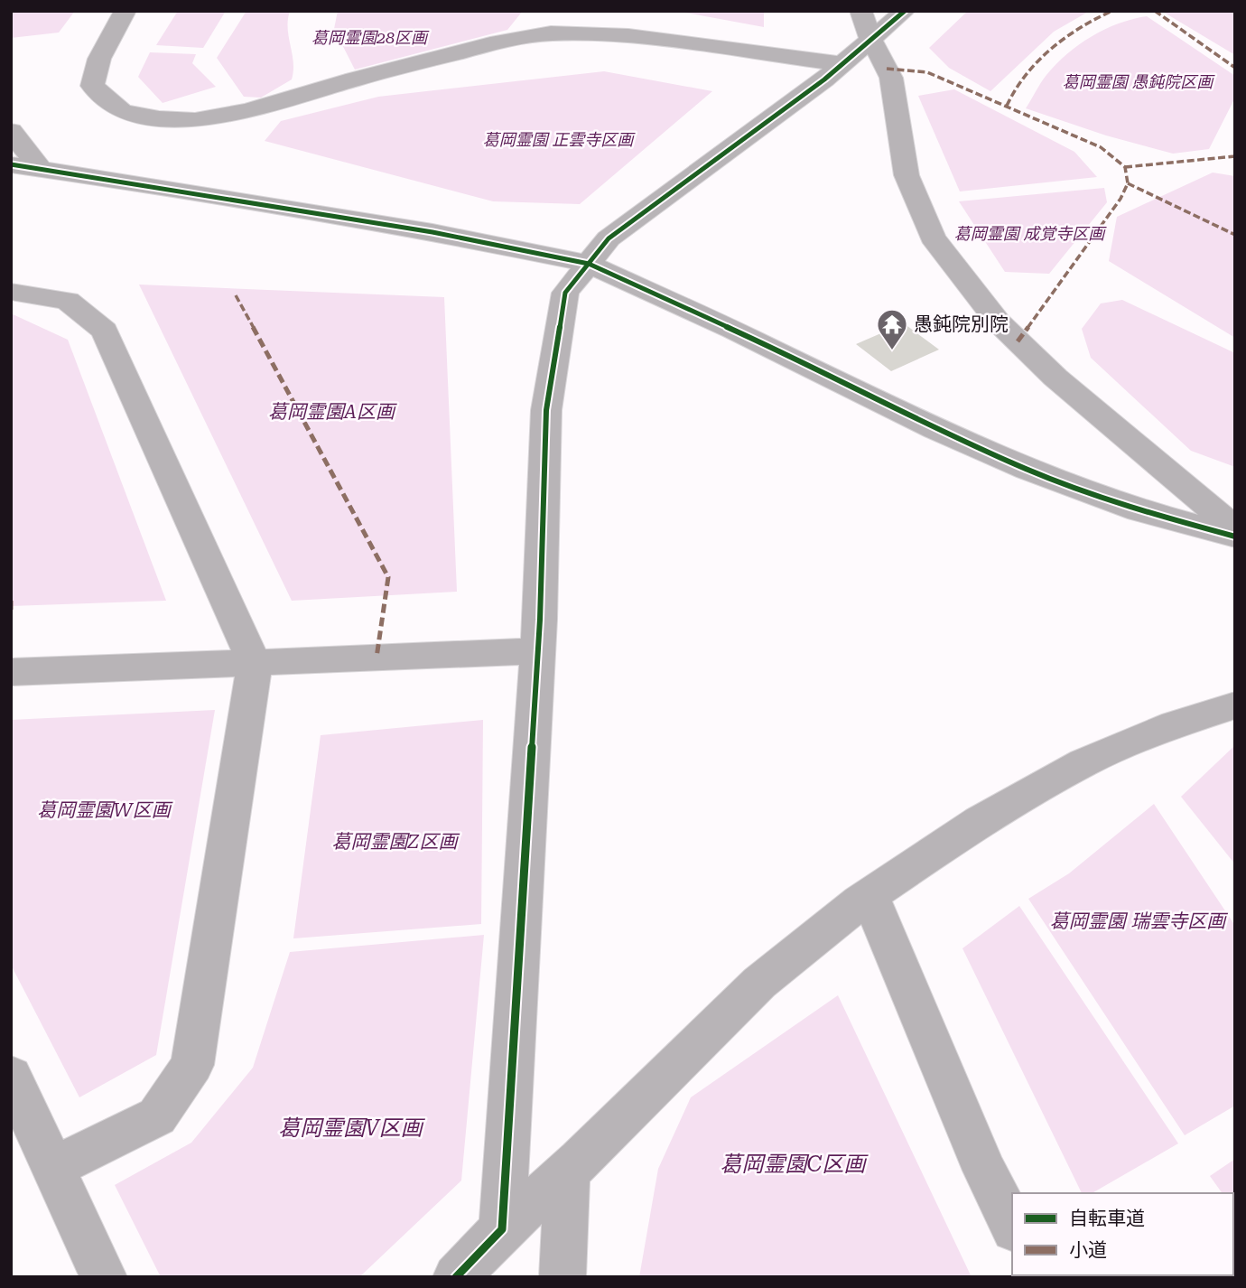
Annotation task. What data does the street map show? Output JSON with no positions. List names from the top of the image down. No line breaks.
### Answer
{"parks":["葛岡霊園28区画","葛岡霊園 愚鈍院区画","葛岡霊園 正雲寺区画","葛岡霊園 成覚寺区画","葛岡霊園A区画","葛岡霊園W区画","葛岡霊園Z区画","葛岡霊園 瑞雲寺区画","葛岡霊園V区画","葛岡霊園C区画"],"places":{"temple":["愚鈍院別院"]},"legend":["自転車道","小道"]}
